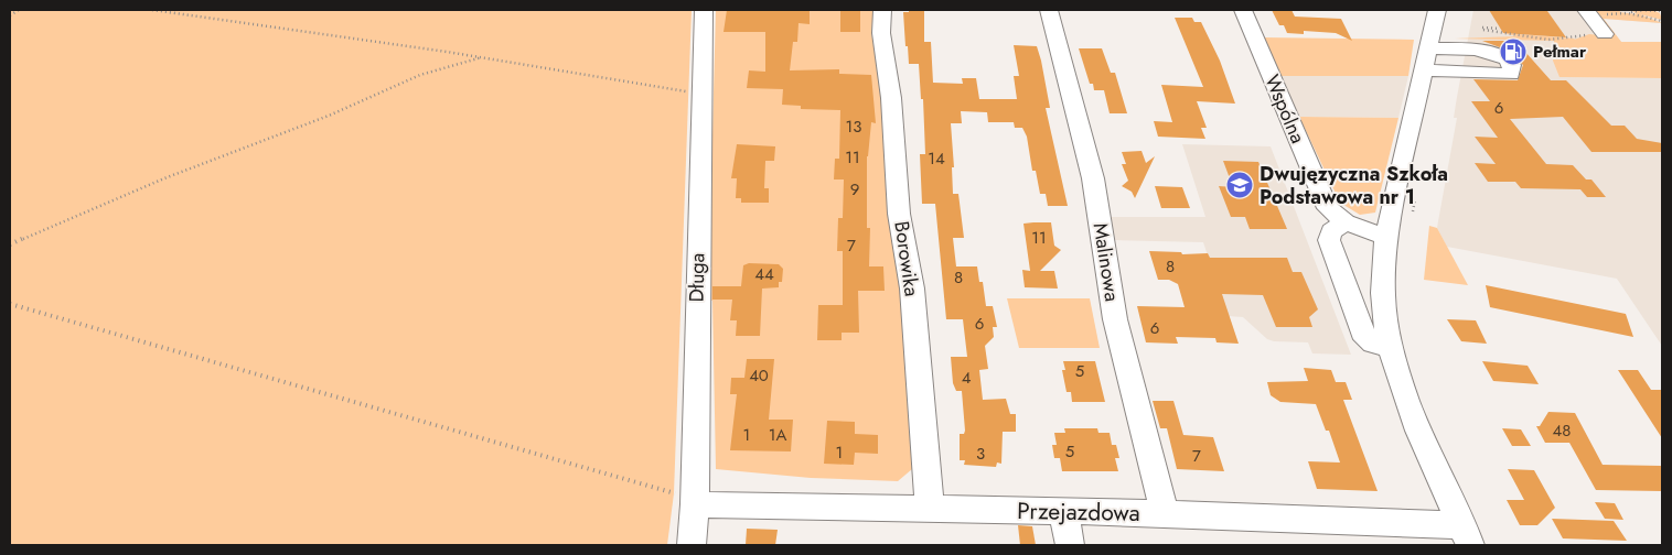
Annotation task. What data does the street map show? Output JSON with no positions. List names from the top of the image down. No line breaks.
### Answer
{"streets":{"street":["Wspólna","Borowika","Malinowa","Długa","Przejazdowa"]},"crossings":[["Borowika","Przejazdowa"],["Malinowa","Przejazdowa"],["Długa","Przejazdowa"]],"places":{"fuel station":["Pełmar"],"school or university":["Dwujęzyczna Szkoła Podstawowa nr 1"]},"house_numbers":["6","13","11","14","9","11","7","8","44","8","6","6","5","40","4","48","1","1A","5","1","3","7"]}
